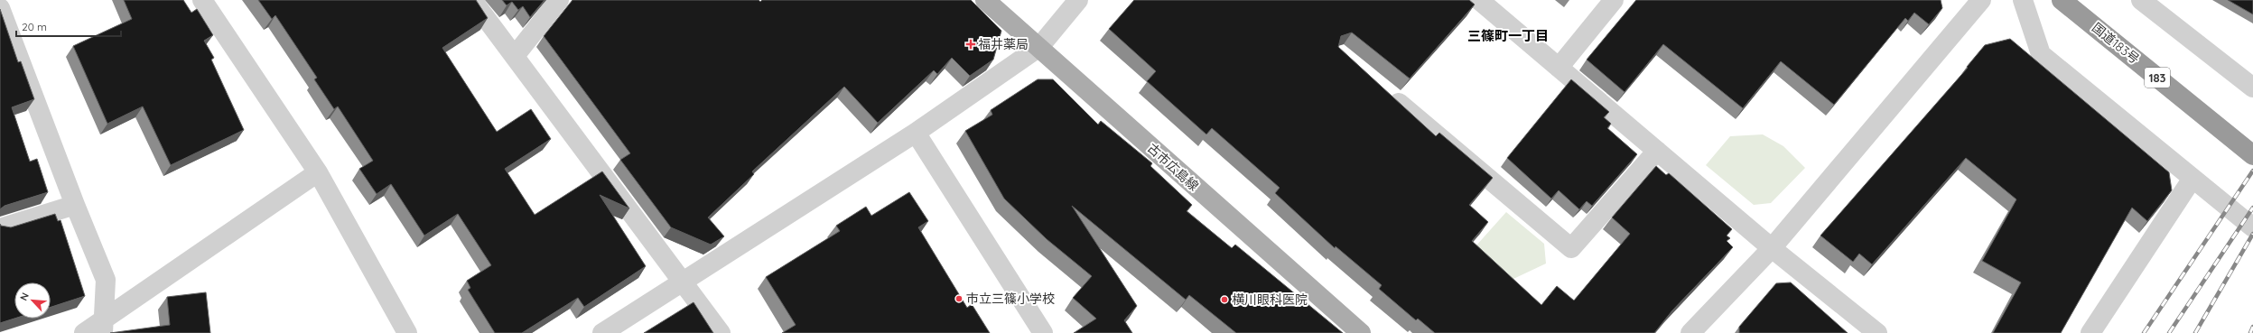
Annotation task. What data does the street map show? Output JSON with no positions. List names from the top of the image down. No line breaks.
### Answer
{"streets":{"highway":["国道183号","183"],"main road":["古市広島線"]},"districts":["三篠町一丁目"],"places":{"health":["福井薬局"],"other":["市立三篠小学校","横川眼科医院"]},"scale_bar":"20 m","north":"top left"}
